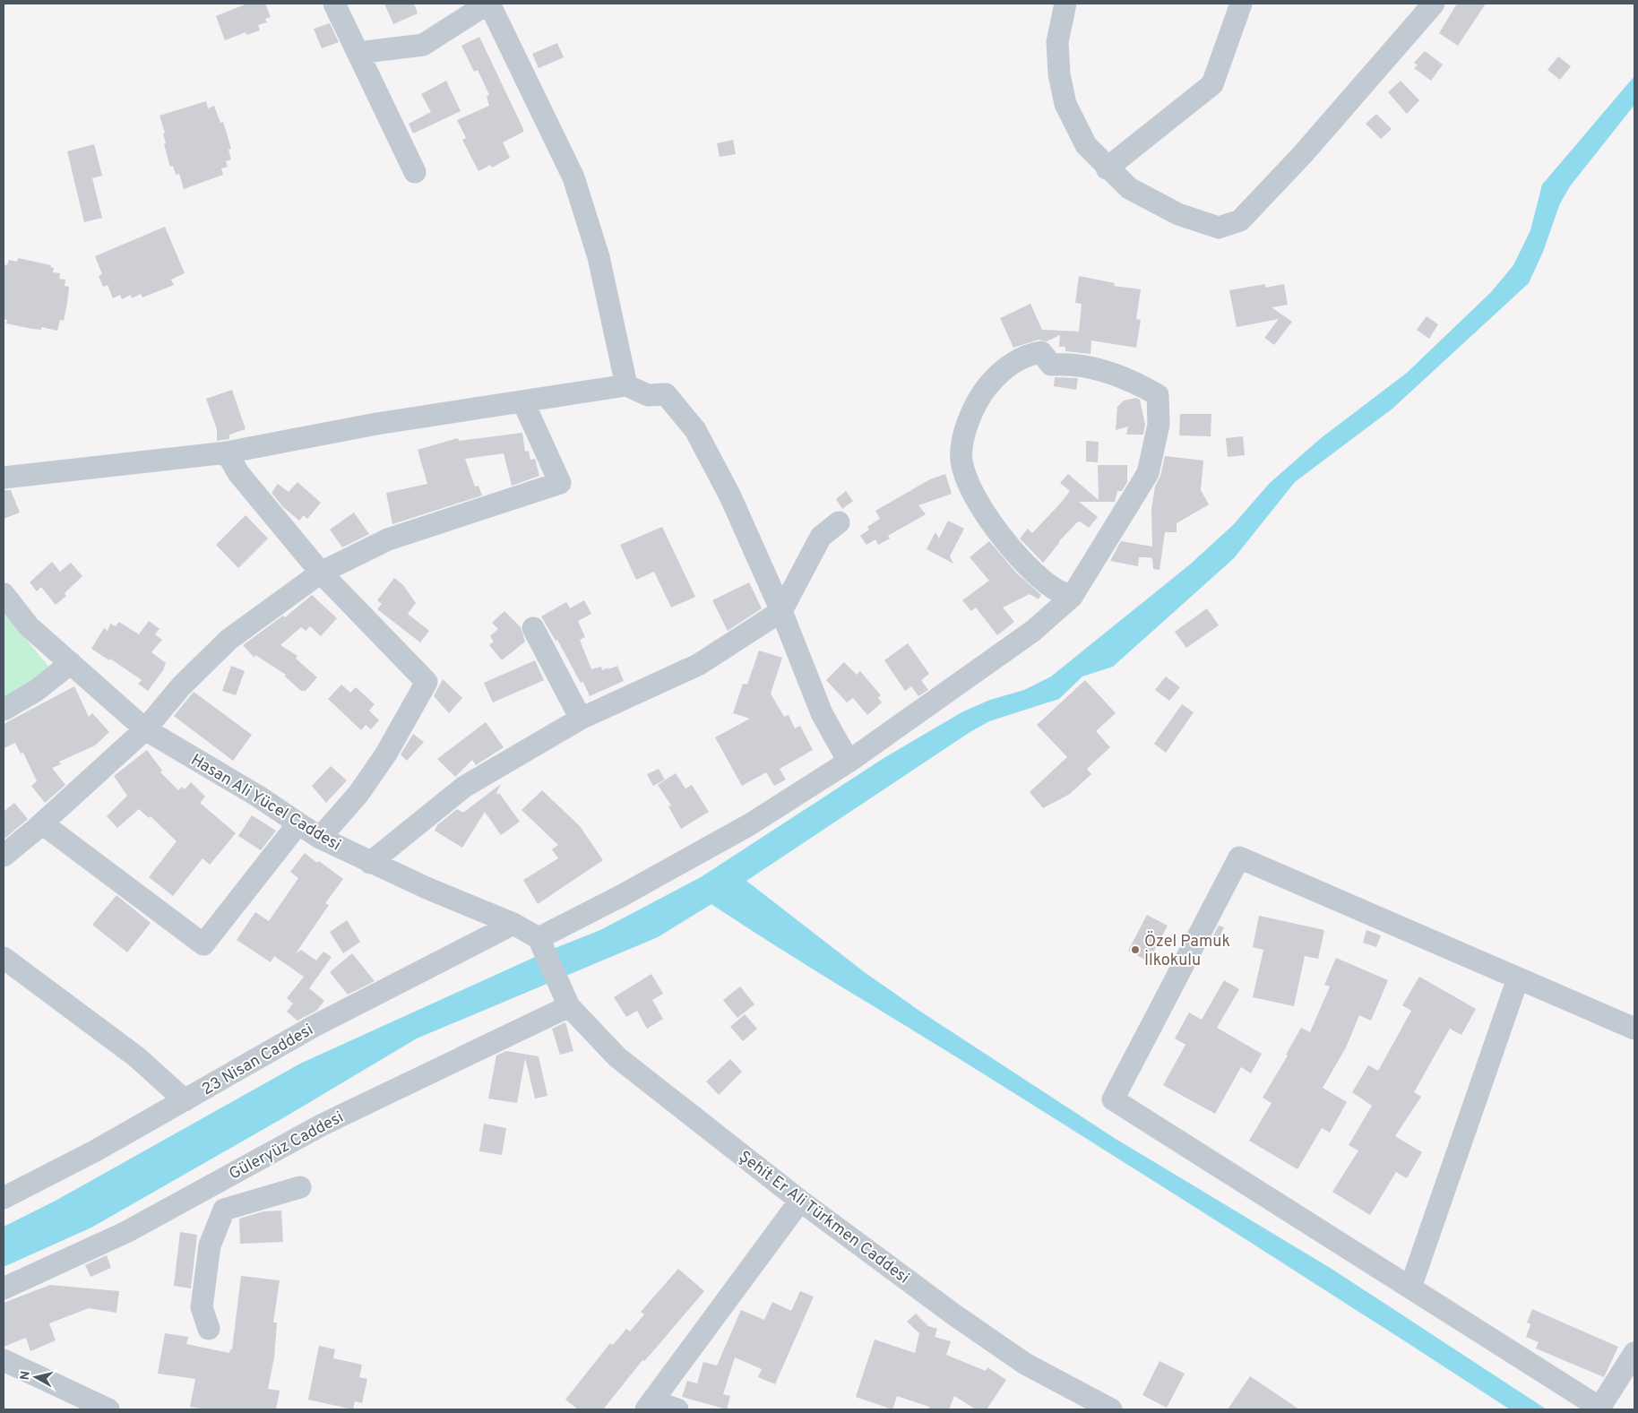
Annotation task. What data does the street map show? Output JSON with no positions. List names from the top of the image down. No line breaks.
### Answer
{"streets":{"street":["Hasan Ali Yücel Caddesi","23 Nisan Caddesi","Güleryüz Caddesi","Şehit Er Ali Türkmen Caddesi"]},"crossings":[["Hasan Ali Yücel Caddesi","23 Nisan Caddesi"],["Güleryüz Caddesi","Şehit Er Ali Türkmen Caddesi"]],"places":["Özel Pamuk İlkokulu"],"north":"left"}
